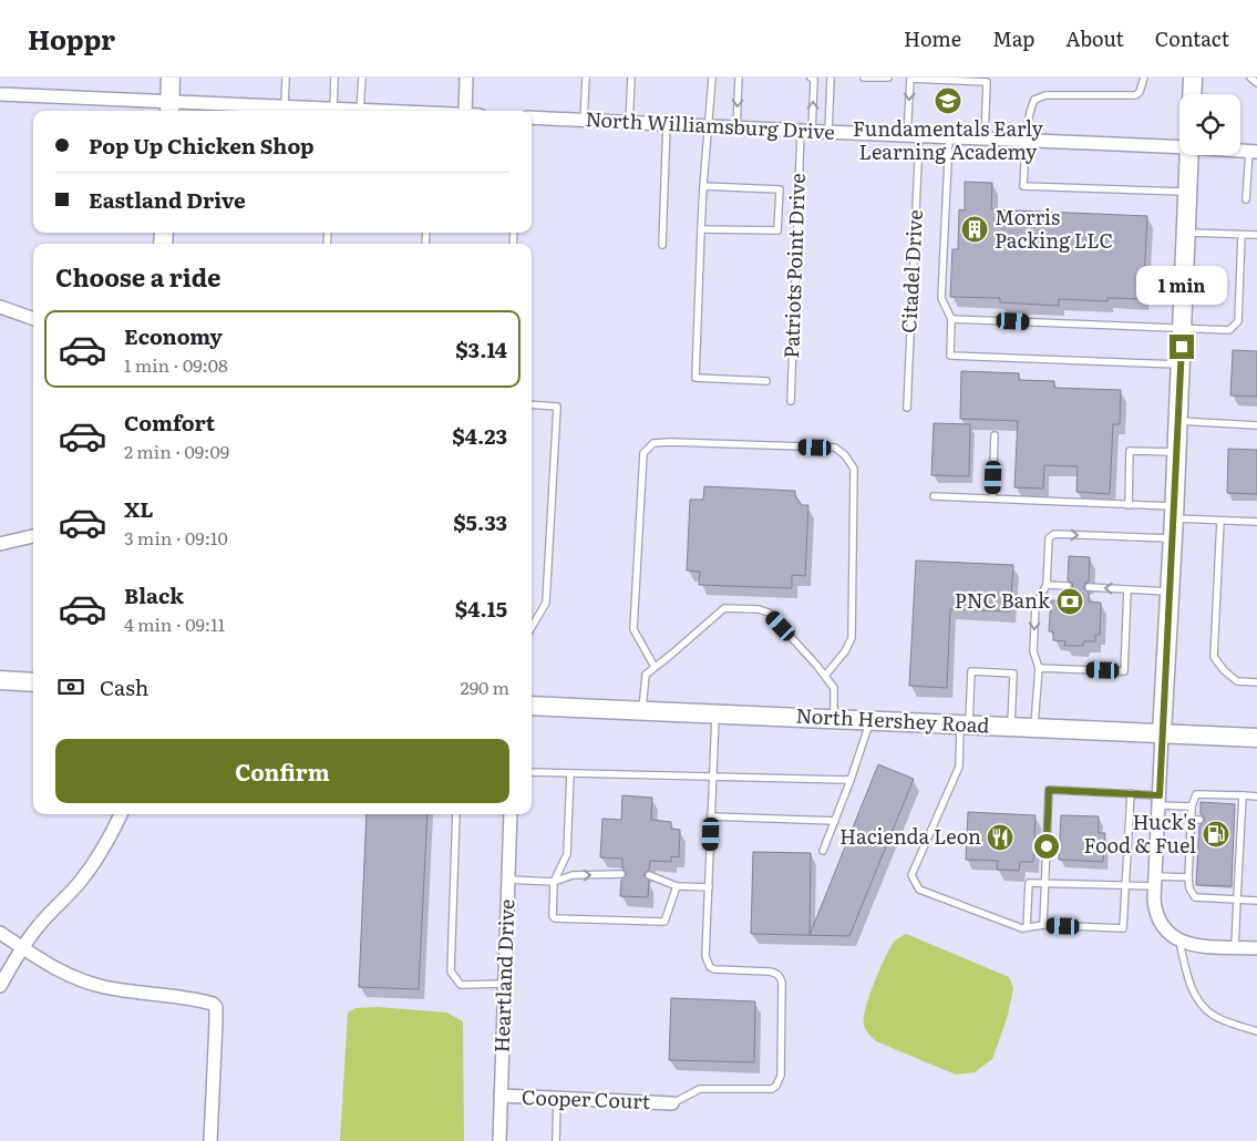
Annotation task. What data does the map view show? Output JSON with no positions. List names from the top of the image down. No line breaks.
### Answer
{"streets":{"main road":["North Hershey Road"],"street":["North Williamsburg Drive","Heartland Drive","Cooper Court"],"lane":["Patriots Point Drive","Citadel Drive"]},"crossings":[["North Williamsburg Drive","Patriots Point Drive"],["North Williamsburg Drive","Citadel Drive"],["Heartland Drive","Cooper Court"]],"places":{"school or university":["Fundamentals Early Learning Academy"],"building":["Morris Packing LLC"],"bank":["PNC Bank"],"fuel station":["Huck's Food & Fuel"],"restaurant":["Hacienda Leon"]},"page":{"header":"Hoppr","nav":["Home","Map","About","Contact"],"banner":["Pop Up Chicken Shop","Eastland Drive"],"heading":"Choose a ride","bubble":"1 min","list":[{"name":"Economy","note":"1 min · 09:08","value":"$3.14"},{"name":"Comfort","note":"2 min · 09:09","value":"$4.23"},{"name":"XL","note":"3 min · 09:10","value":"$5.33"},{"name":"Black","note":"4 min · 09:11","value":"$4.15"}],"pay":["Cash","290 m"],"buttons":"Confirm"}}
